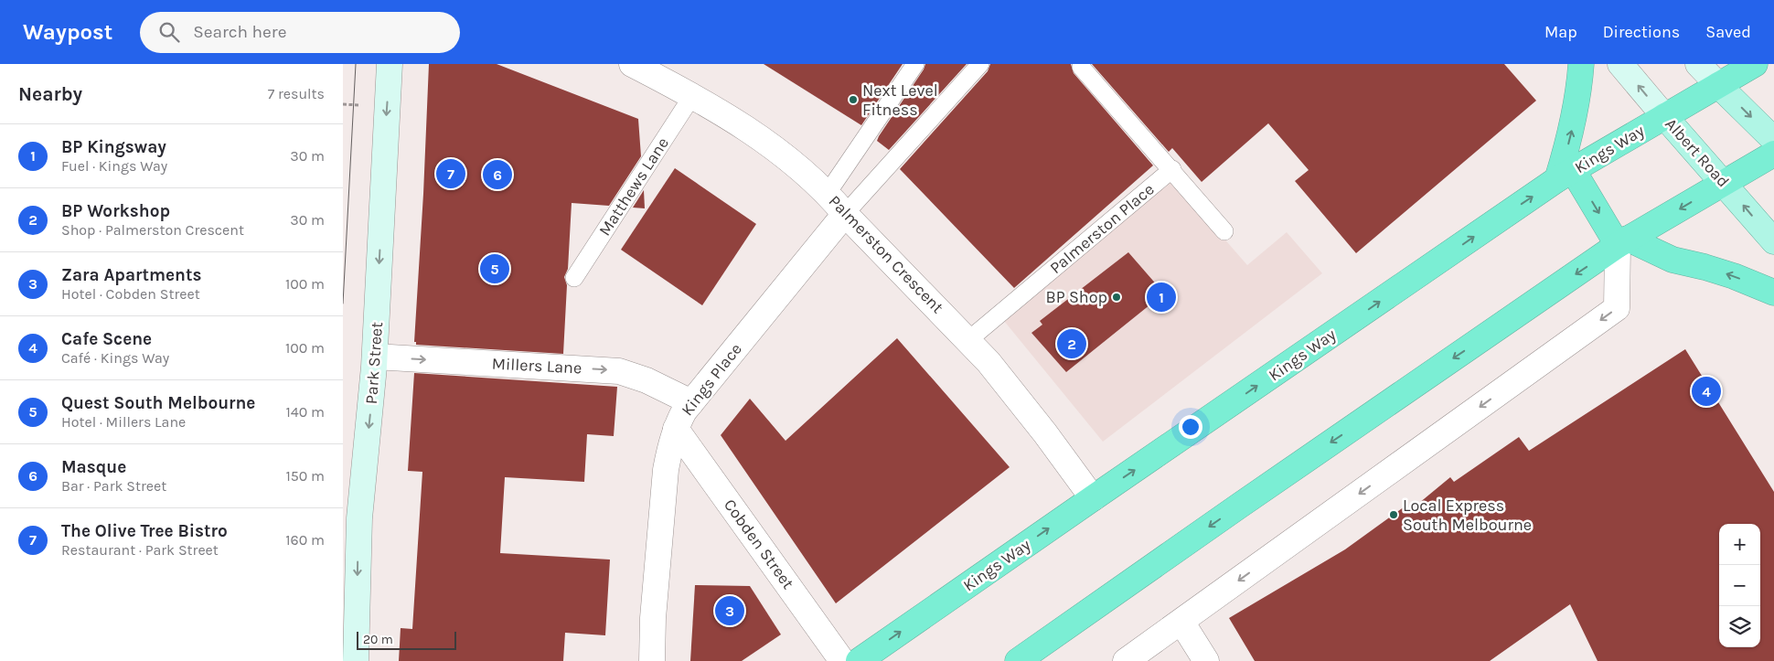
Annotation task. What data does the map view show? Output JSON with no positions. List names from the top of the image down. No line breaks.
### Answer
{"streets":{"highway":["Kings Way"],"main road":["Albert Road"],"street":["Palmerston Crescent","Park Street","Millers Lane","Kings Place","Cobden Street"],"lane":["Matthews Lane","Palmerston Place"]},"crossings":[["Kings Way","Albert Road"],["Kings Way","Palmerston Crescent"],["Matthews Lane","Palmerston Crescent"],["Palmerston Place","Palmerston Crescent"],["Palmerston Crescent","Kings Place"],["Park Street","Millers Lane"],["Millers Lane","Kings Place"],["Kings Place","Cobden Street"]],"one_way":["Albert Road","Park Street","Millers Lane"],"places":["Next Level Fitness","BP Shop","Local Express South Melbourne"],"scale_bar":"20 m","page":{"header":"Waypost","search":"Search here","nav":["Map","Directions","Saved"],"heading":["Nearby","7 results"],"list":[{"mark":"1","name":"BP Kingsway","note":"Fuel · Kings Way","value":"30 m"},{"mark":"2","name":"BP Workshop","note":"Shop · Palmerston Crescent","value":"30 m"},{"mark":"3","name":"Zara Apartments","note":"Hotel · Cobden Street","value":"100 m"},{"mark":"4","name":"Cafe Scene","note":"Café · Kings Way","value":"100 m"},{"mark":"5","name":"Quest South Melbourne","note":"Hotel · Millers Lane","value":"140 m"},{"mark":"6","name":"Masque","note":"Bar · Park Street","value":"150 m"},{"mark":"7","name":"The Olive Tree Bistro","note":"Restaurant · Park Street","value":"160 m"}],"pins":["7","6","5","1","2","4","3"],"map_buttons":["+","−"],"scale":"20 m"}}
